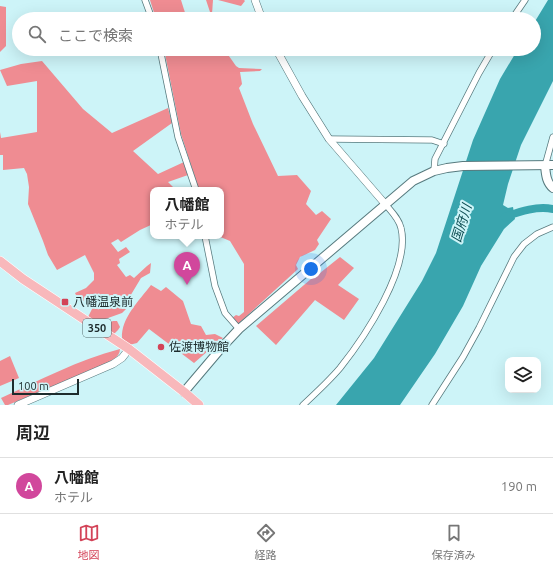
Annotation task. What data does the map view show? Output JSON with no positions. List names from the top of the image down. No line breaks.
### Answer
{"streets":{"highway":["350"]},"water":["国府川"],"places":{"transit":["八幡温泉前"],"other":["佐渡博物館"]},"scale_bar":"100 m","page":{"search":"ここで検索","popup":["八幡館","ホテル"],"pins":"A","scale":"100 m","heading":"周辺","list":[{"mark":"A","name":"八幡館","note":"ホテル","value":"190 m"}],"nav":["地図","経路","保存済み"]}}
